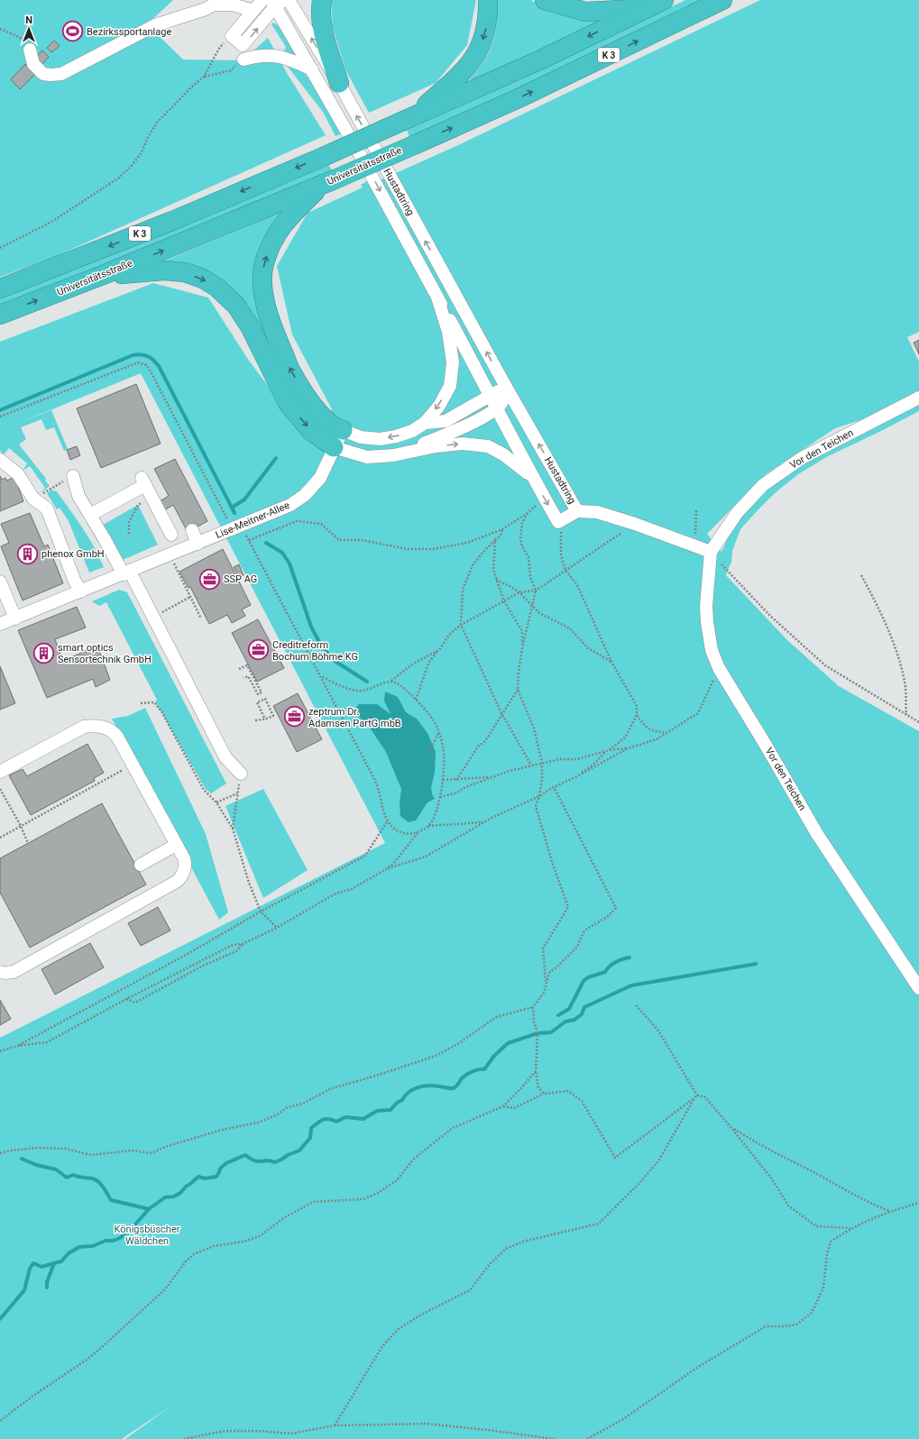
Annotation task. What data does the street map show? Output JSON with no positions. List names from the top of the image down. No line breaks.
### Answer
{"streets":{"highway":["K 3","Universitätsstraße"],"street":["Hustadtring","Vor den Teichen","Lise-Meitner-Allee"]},"crossings":[["Hustadtring","Lise-Meitner-Allee"]],"parks":["Königsbüscher Wäldchen"],"places":{"sports":["Bezirkssportanlage"],"building":["phenox GmbH","smart optics Sensortechnik GmbH"],"office":["SSP AG","Creditreform Bochum Böhme KG","zeptrum Dr. Adamsen PartG mbB"]},"north":"top"}
